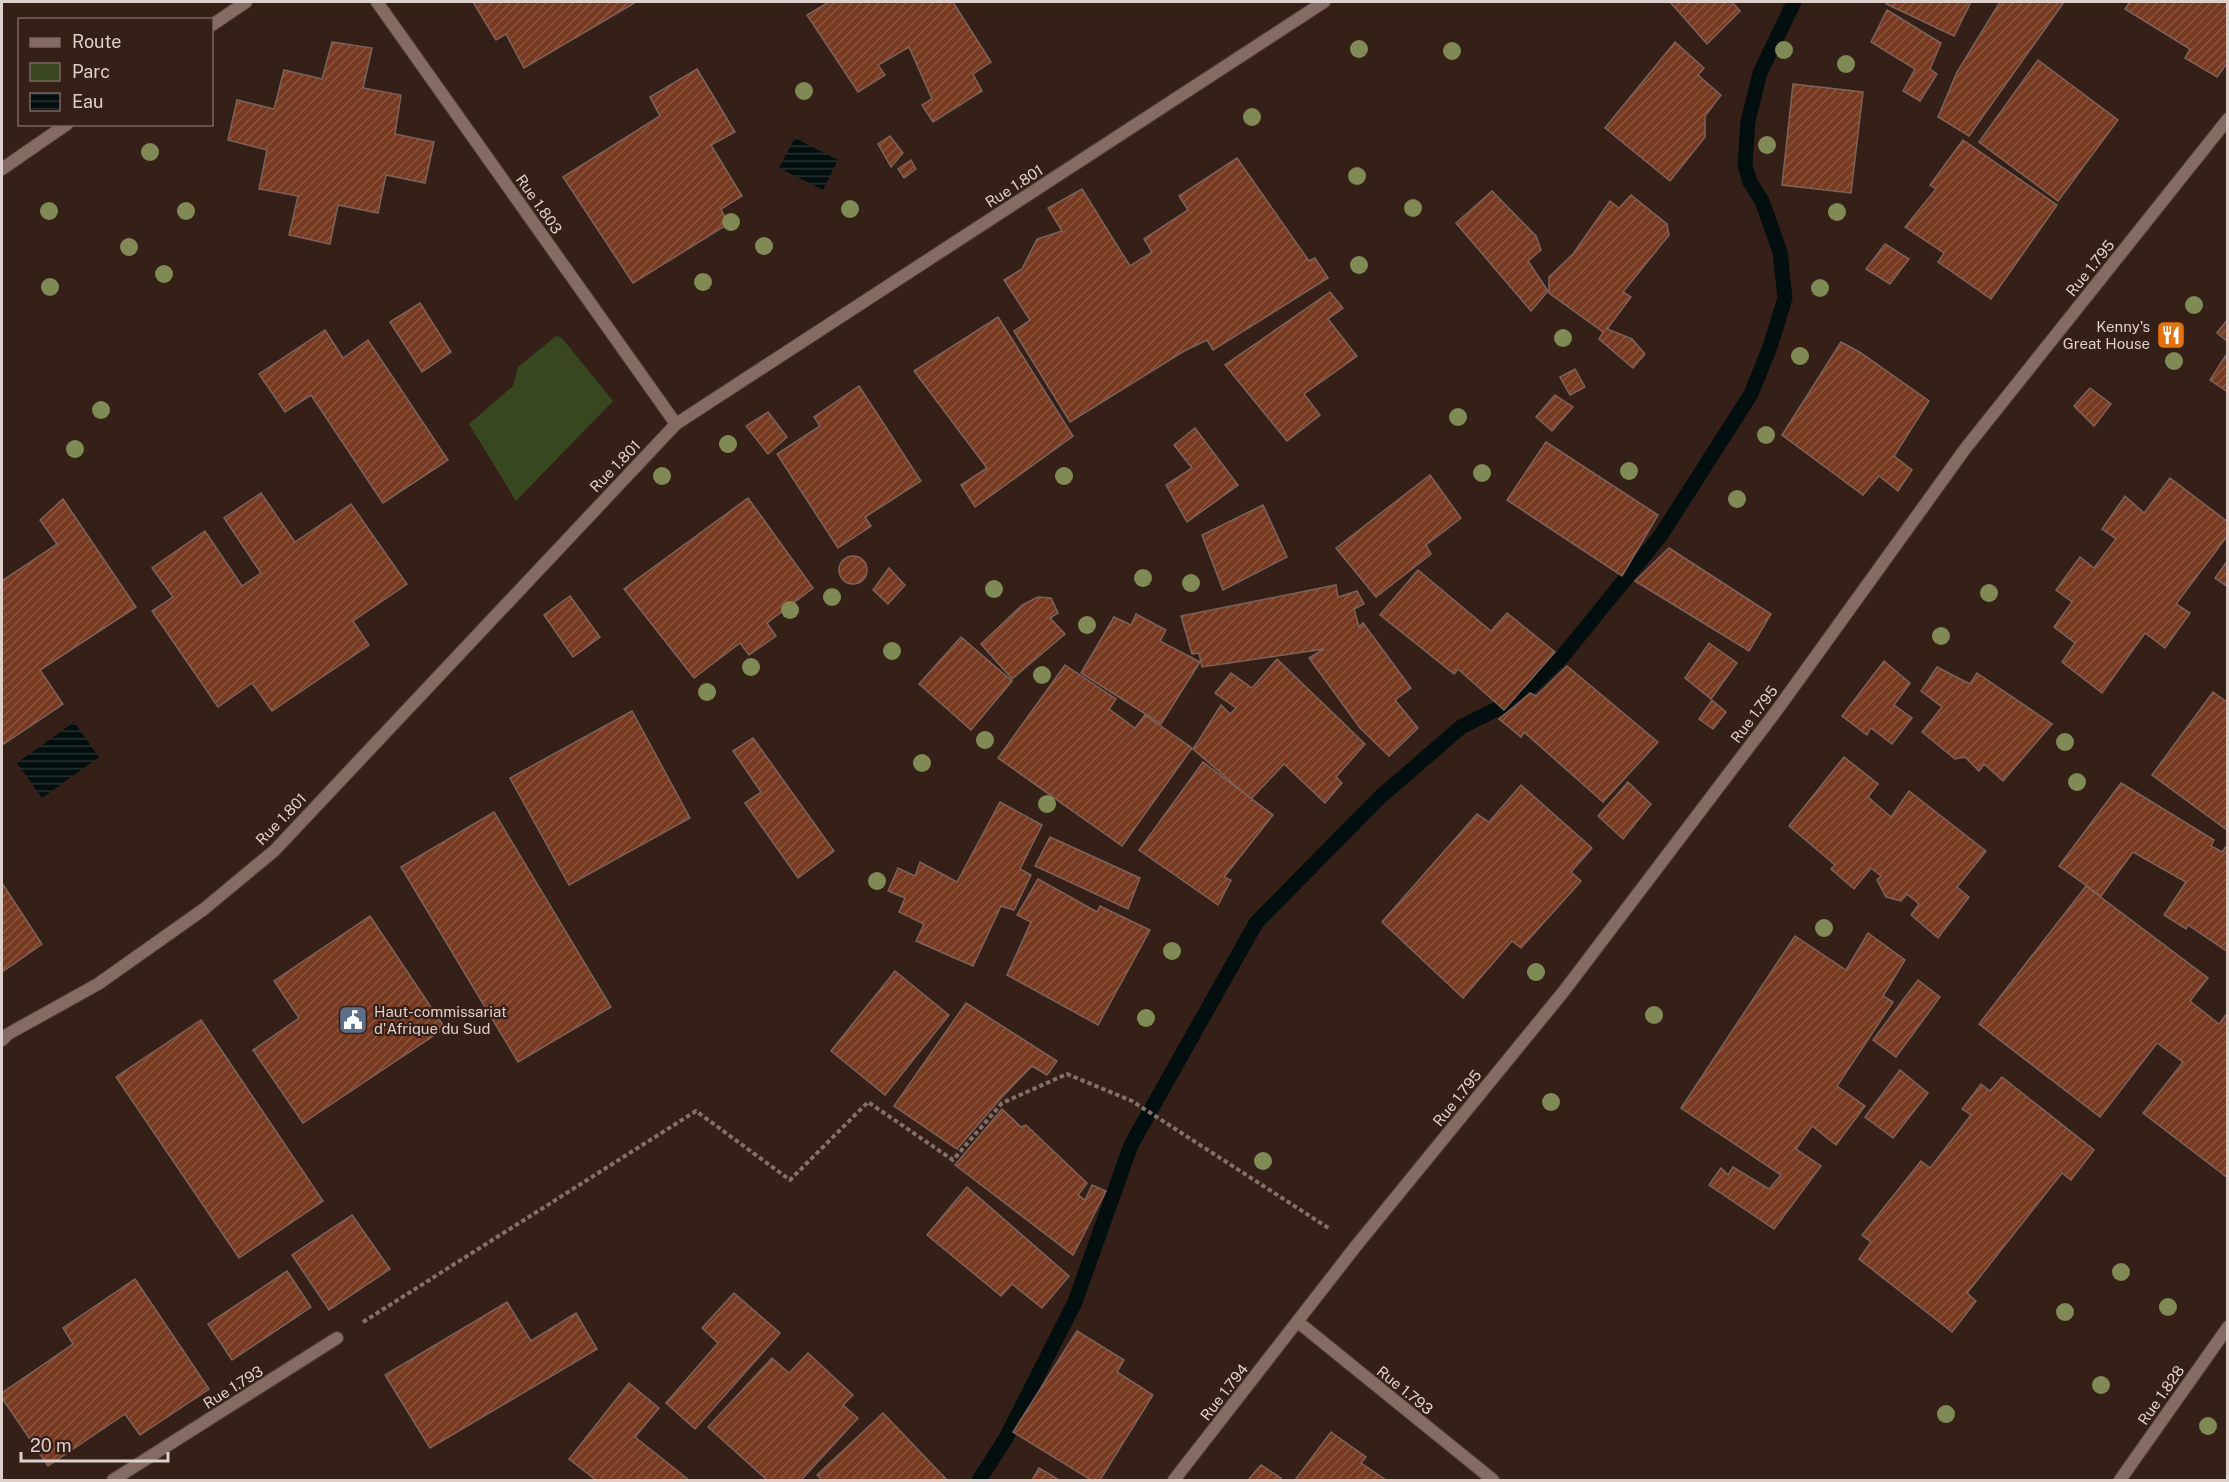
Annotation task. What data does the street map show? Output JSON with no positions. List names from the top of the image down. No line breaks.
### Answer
{"streets":{"street":["Rue 1.801","Rue 1.803","Rue 1.795","Rue 1.793","Rue 1.794","Rue 1.828"]},"crossings":[["Rue 1.801","Rue 1.803"],["Rue 1.795","Rue 1.793"],["Rue 1.795","Rue 1.794"],["Rue 1.793","Rue 1.794"]],"places":{"restaurant":["Kenny's Great House"],"public building":["Haut-commissariat d'Afrique du Sud"]},"legend":["Route","Parc","Eau"],"scale_bar":"20 m"}
